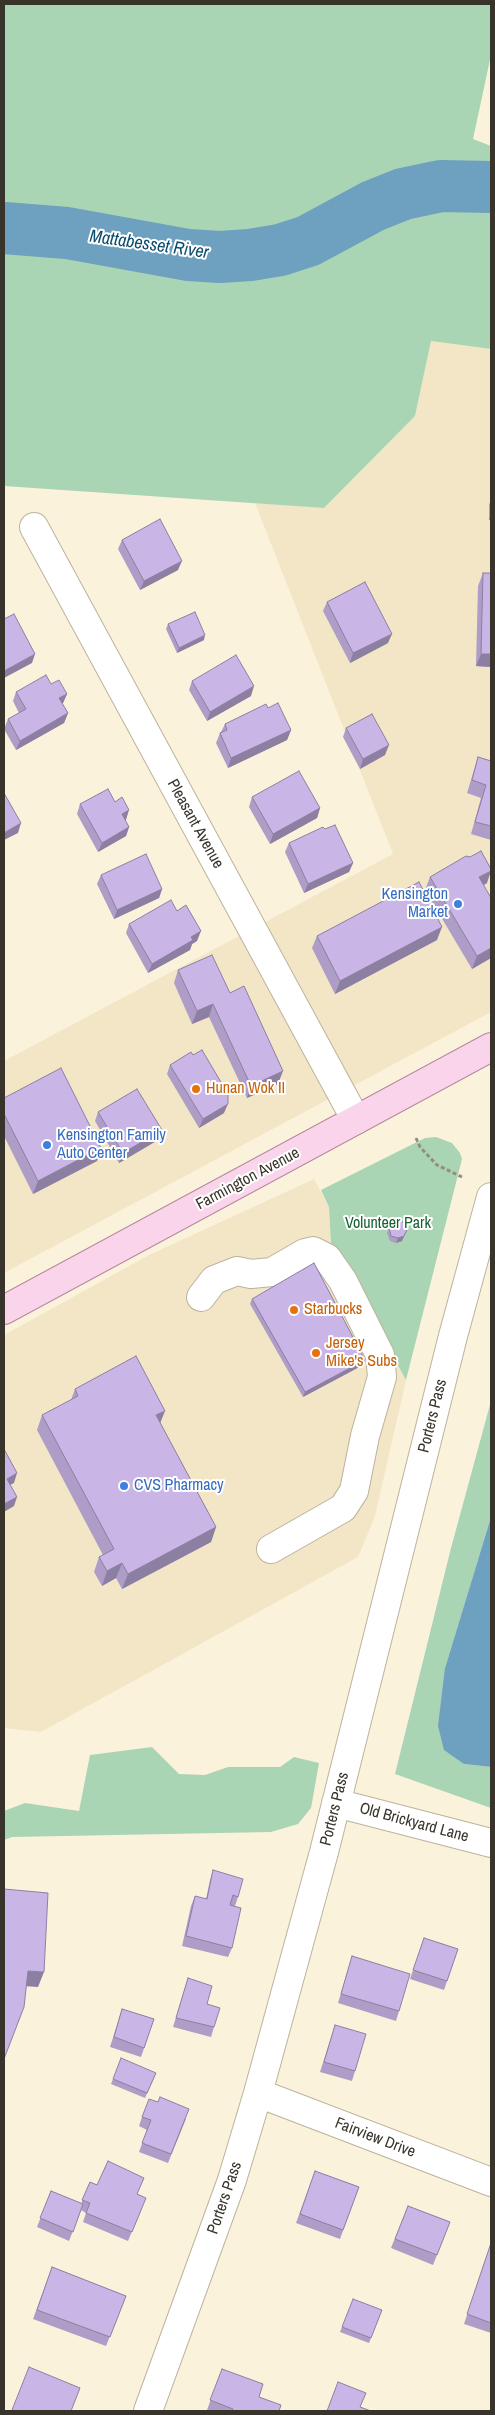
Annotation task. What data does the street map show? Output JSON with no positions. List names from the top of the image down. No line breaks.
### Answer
{"streets":{"main road":["Farmington Avenue"],"street":["Pleasant Avenue","Porters Pass","Old Brickyard Lane","Fairview Drive"]},"crossings":[["Pleasant Avenue","Farmington Avenue"],["Porters Pass","Old Brickyard Lane"],["Porters Pass","Fairview Drive"]],"water":["Mattabesset River"],"parks":["Volunteer Park"],"places":["Kensington Market","Hunan Wok II","Kensington Family Auto Center","Starbucks","Jersey Mike's Subs","CVS Pharmacy"]}
